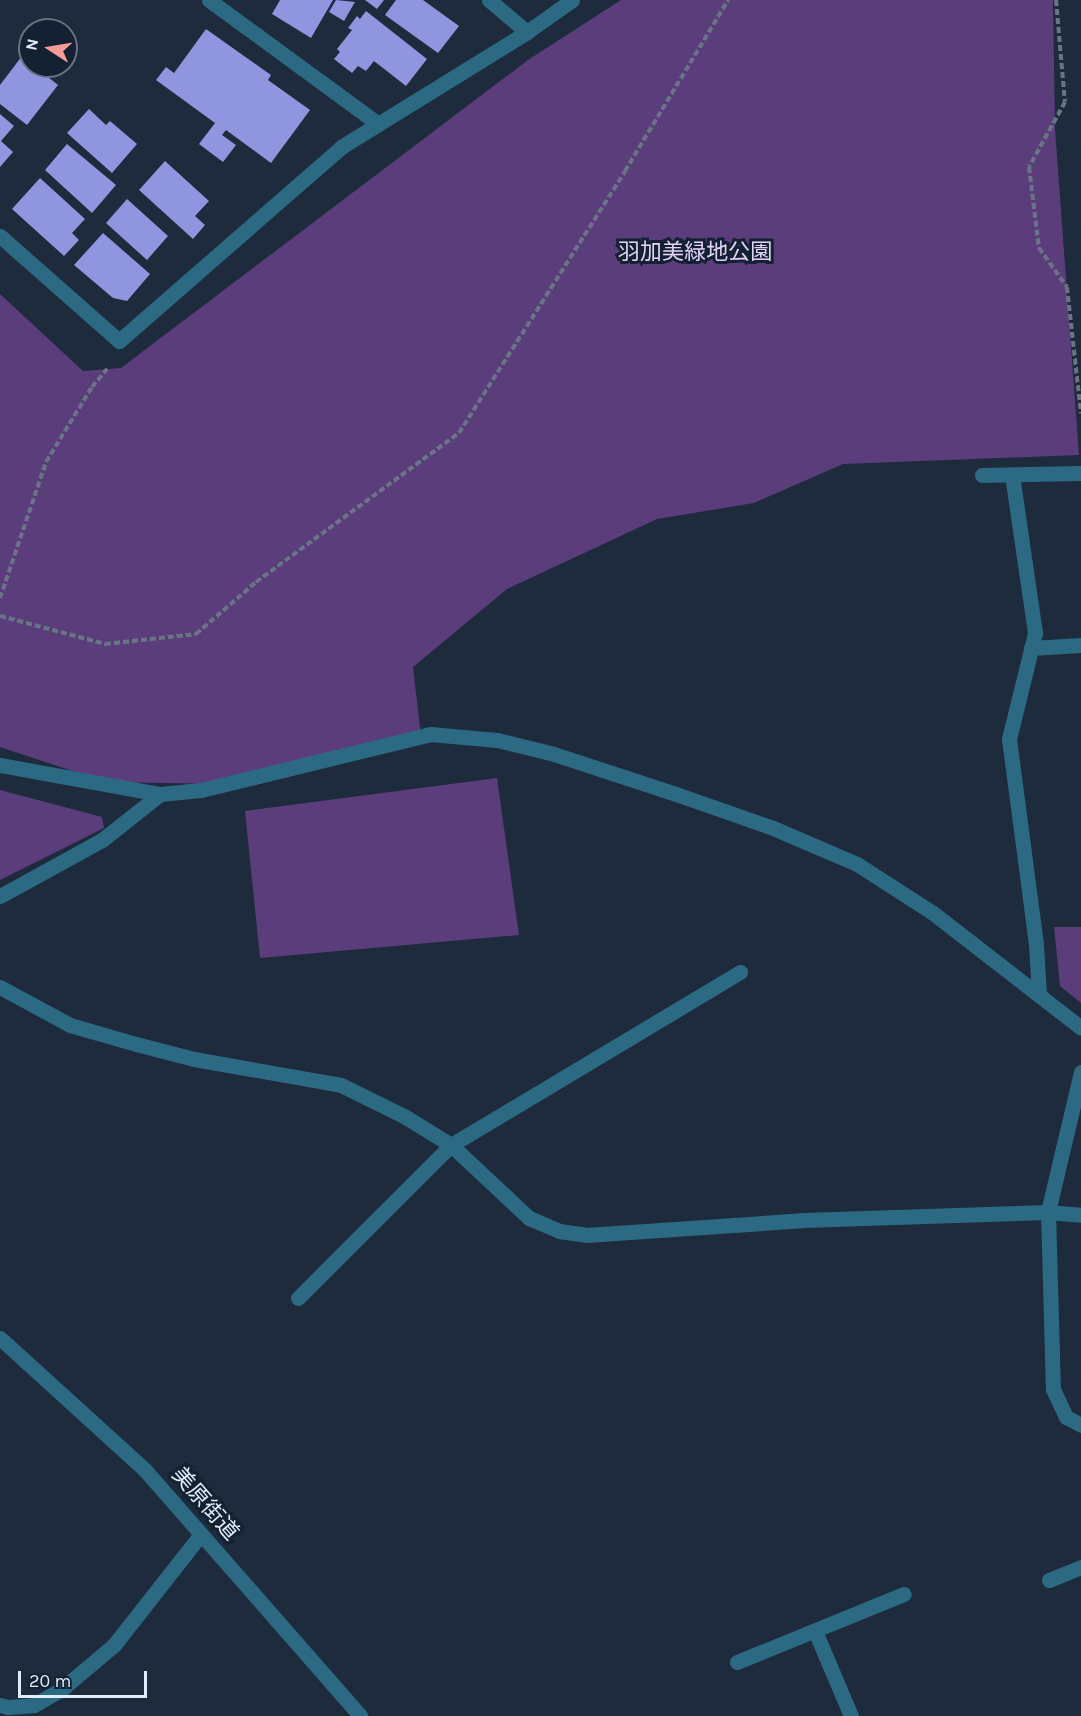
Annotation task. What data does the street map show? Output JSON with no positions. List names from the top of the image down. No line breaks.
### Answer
{"streets":{"street":["美原街道"]},"parks":["羽加美緑地公園"],"scale_bar":"20 m","north":"left"}
